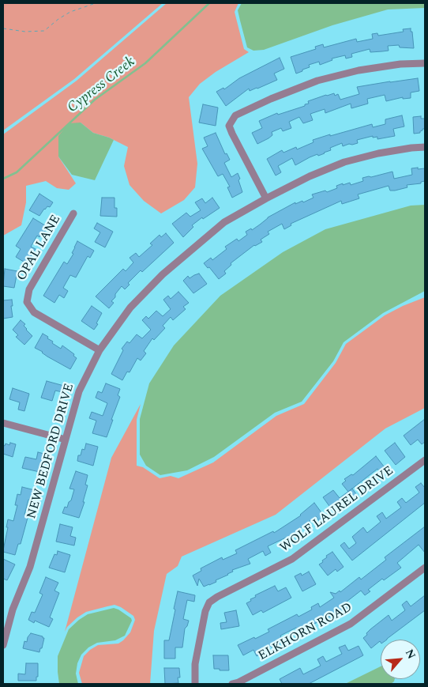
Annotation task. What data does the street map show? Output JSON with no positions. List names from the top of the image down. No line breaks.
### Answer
{"streets":{"street":["OPAL LANE","NEW BEDFORD DRIVE","WOLF LAUREL DRIVE","ELKHORN ROAD"]},"crossings":[["OPAL LANE","NEW BEDFORD DRIVE"]],"water":["Cypress Creek"],"north":"top right"}
